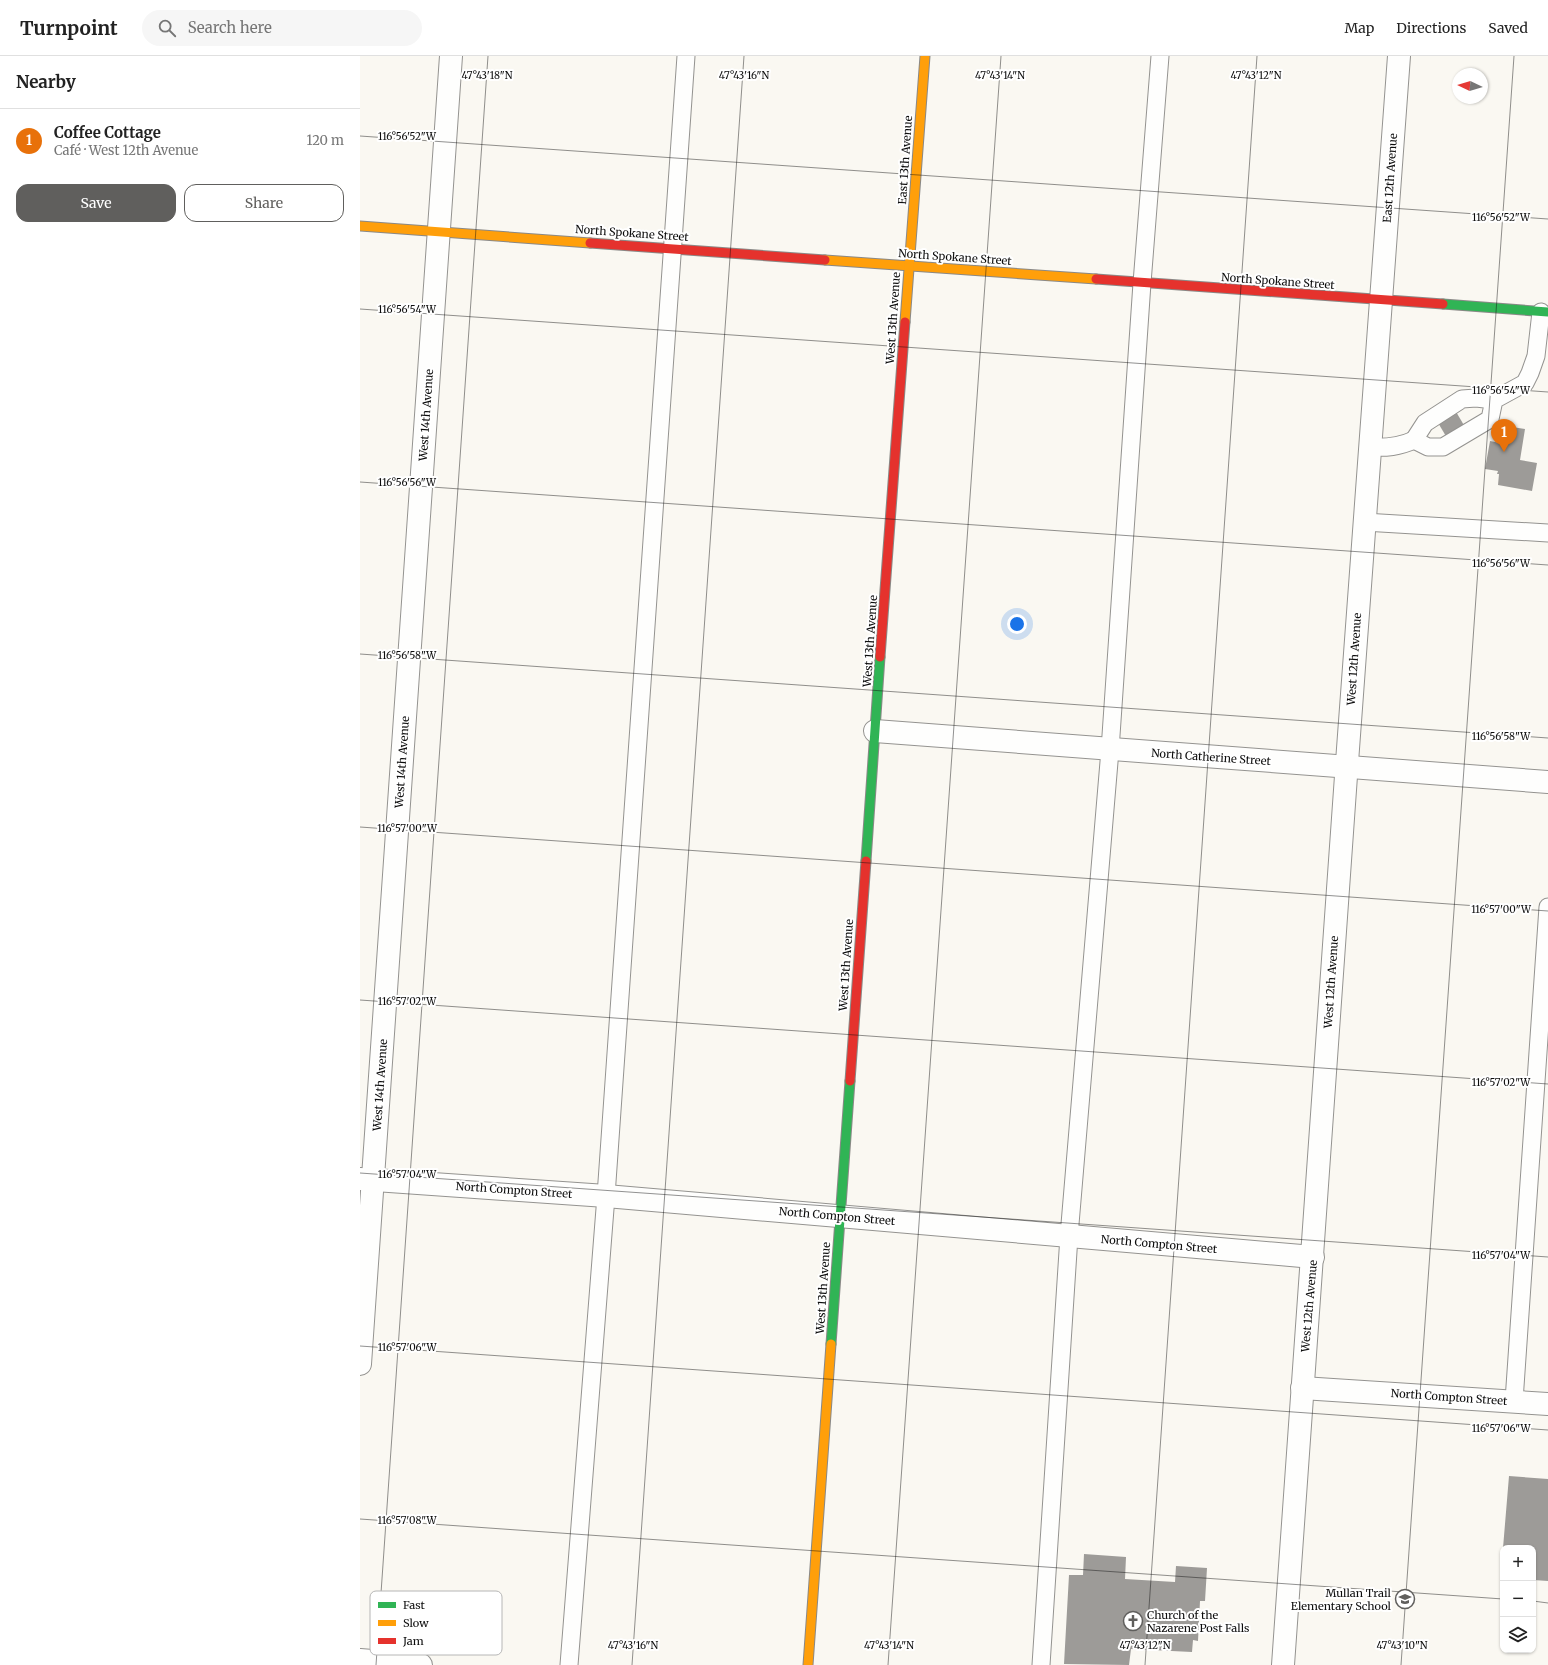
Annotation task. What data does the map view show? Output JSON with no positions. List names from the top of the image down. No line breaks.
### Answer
{"streets":{"street":["East 13th Avenue","East 12th Avenue","North Spokane Street","West 13th Avenue","West 14th Avenue","West 12th Avenue","North Catherine Street","North Compton Street"]},"crossings":[["East 13th Avenue","North Spokane Street"],["East 13th Avenue","West 13th Avenue"],["East 12th Avenue","North Spokane Street"],["East 12th Avenue","West 12th Avenue"],["North Spokane Street","West 13th Avenue"],["North Spokane Street","West 14th Avenue"],["North Spokane Street","West 12th Avenue"],["West 13th Avenue","North Catherine Street"],["West 13th Avenue","North Compton Street"],["West 14th Avenue","North Compton Street"],["West 12th Avenue","North Catherine Street"],["West 12th Avenue","North Compton Street"]],"places":{"school or university":["Mullan Trail Elementary School"],"church":["Church of the Nazarene Post Falls"]},"legend":["Fast","Slow","Jam"],"north":"left","page":{"header":"Turnpoint","search":"Search here","nav":["Map","Directions","Saved"],"heading":"Nearby","list":[{"mark":"1","name":"Coffee Cottage","note":"Café · West 12th Avenue","value":"120 m"}],"buttons":["Save","Share"],"pins":"1","map_buttons":["+","−"]},"coordinates":["47°43'18\"N","47°43'16\"N","47°43'14\"N","47°43'12\"N","116°56'52\"W","116°56'54\"W","116°56'56\"W","116°56'58\"W","116°57'00\"W","116°57'02\"W","116°57'04\"W","116°57'06\"W","116°57'08\"W","47°43'10\"N"]}
